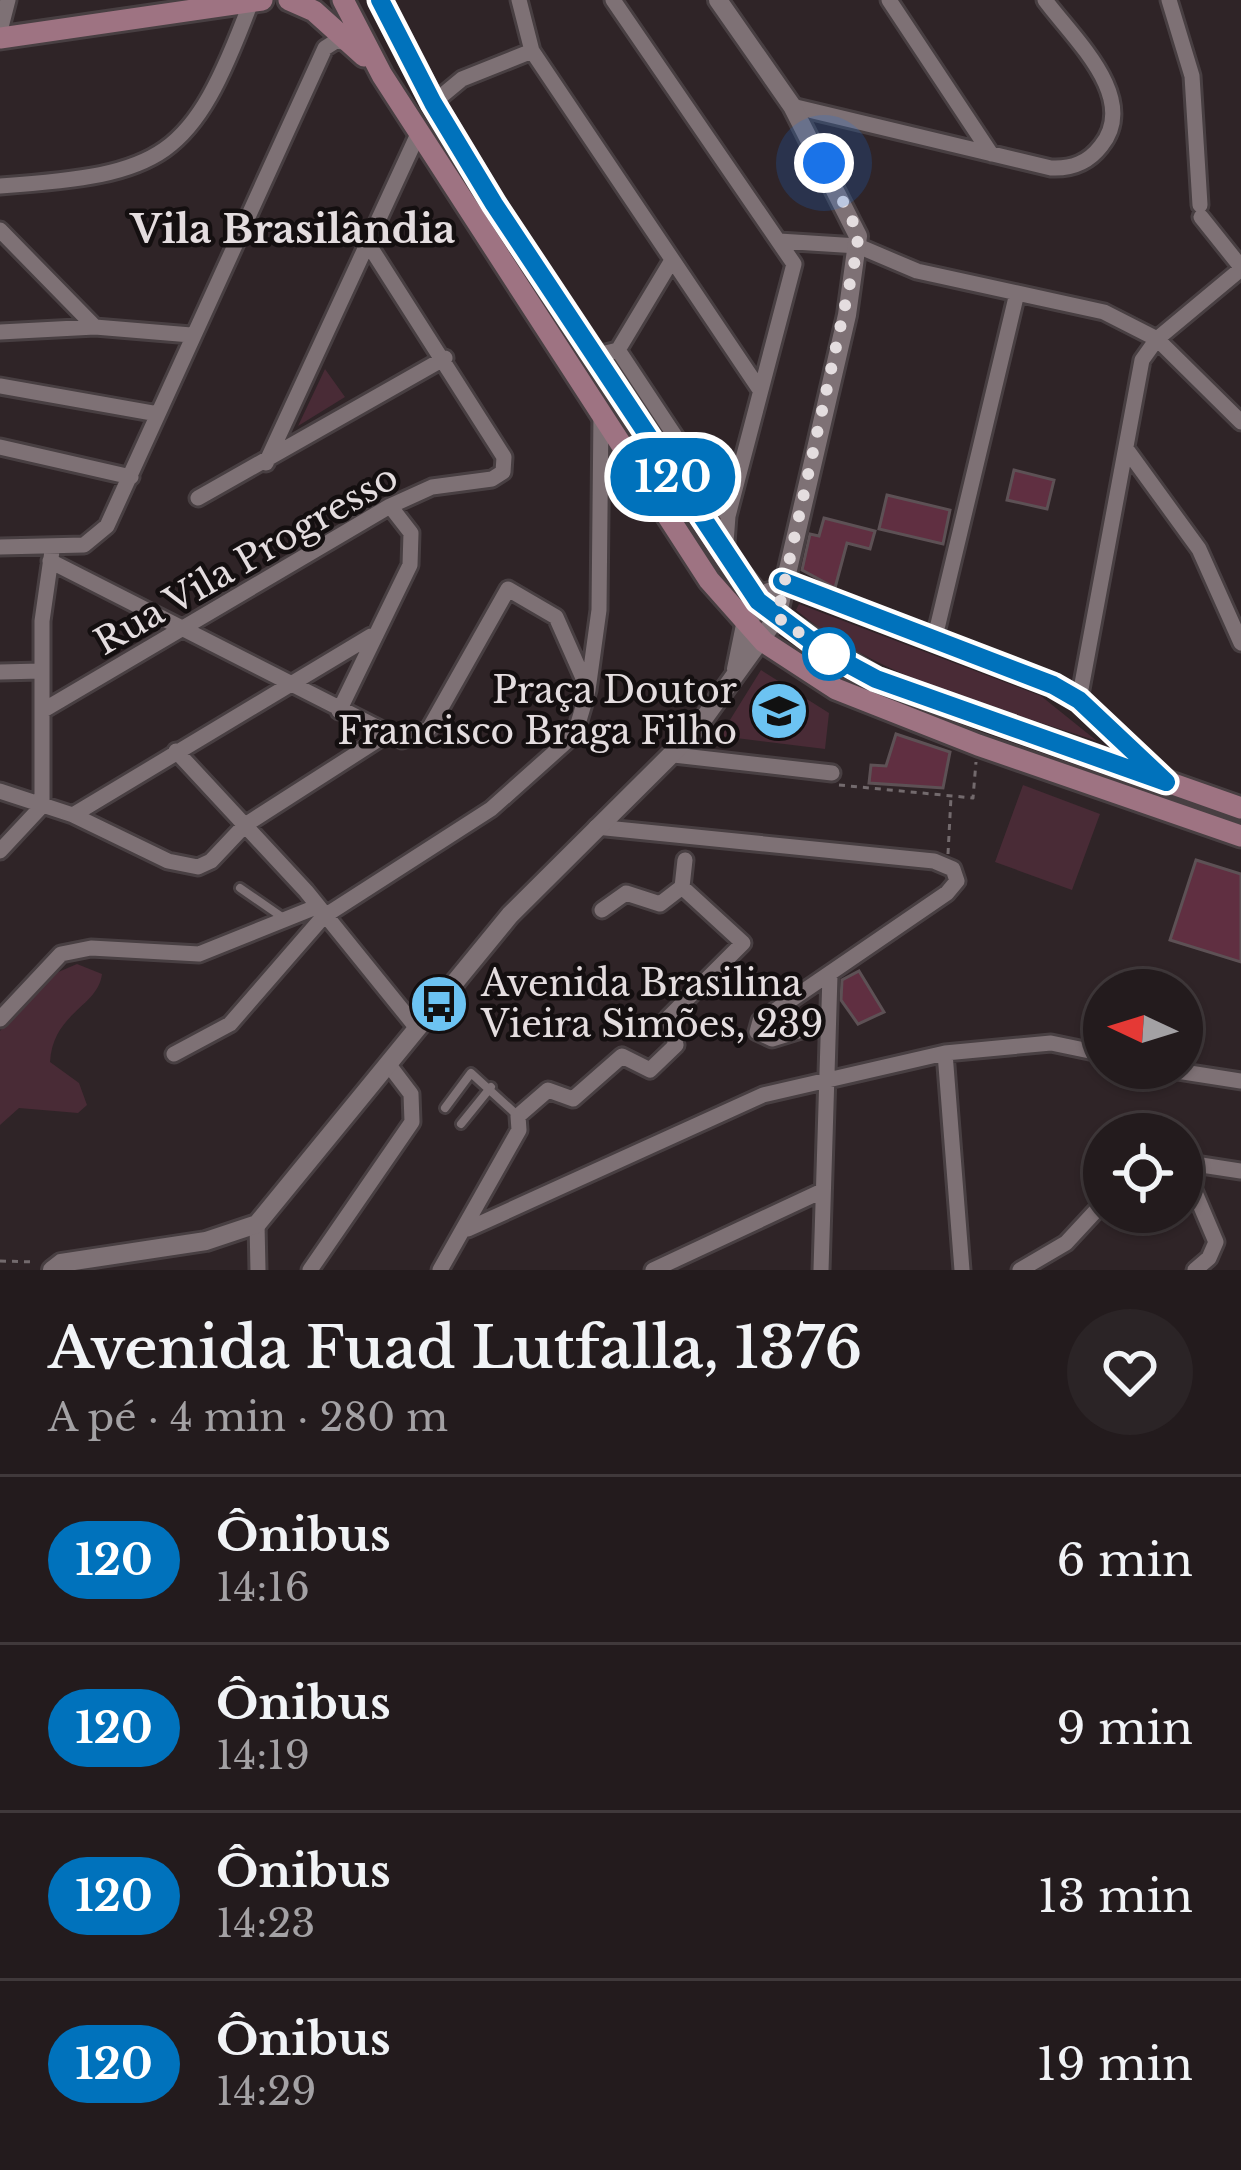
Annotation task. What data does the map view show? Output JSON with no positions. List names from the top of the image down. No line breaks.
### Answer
{"streets":{"street":["Rua Vila Progresso"]},"districts":["Vila Brasilândia"],"places":{"school or university":["Praça Doutor Francisco Braga Filho"],"bus stop":["Avenida Brasilina Vieira Simões, 239"]},"lines":["bus line 120"],"north":"left","page":{"on_map":"120","heading":["Avenida Fuad Lutfalla, 1376","A pé · 4 min · 280 m"],"list":[{"mark":"120","name":"Ônibus","note":"14:16","value":"6 min"},{"mark":"120","name":"Ônibus","note":"14:19","value":"9 min"},{"mark":"120","name":"Ônibus","note":"14:23","value":"13 min"},{"mark":"120","name":"Ônibus","note":"14:29","value":"19 min"}]}}
